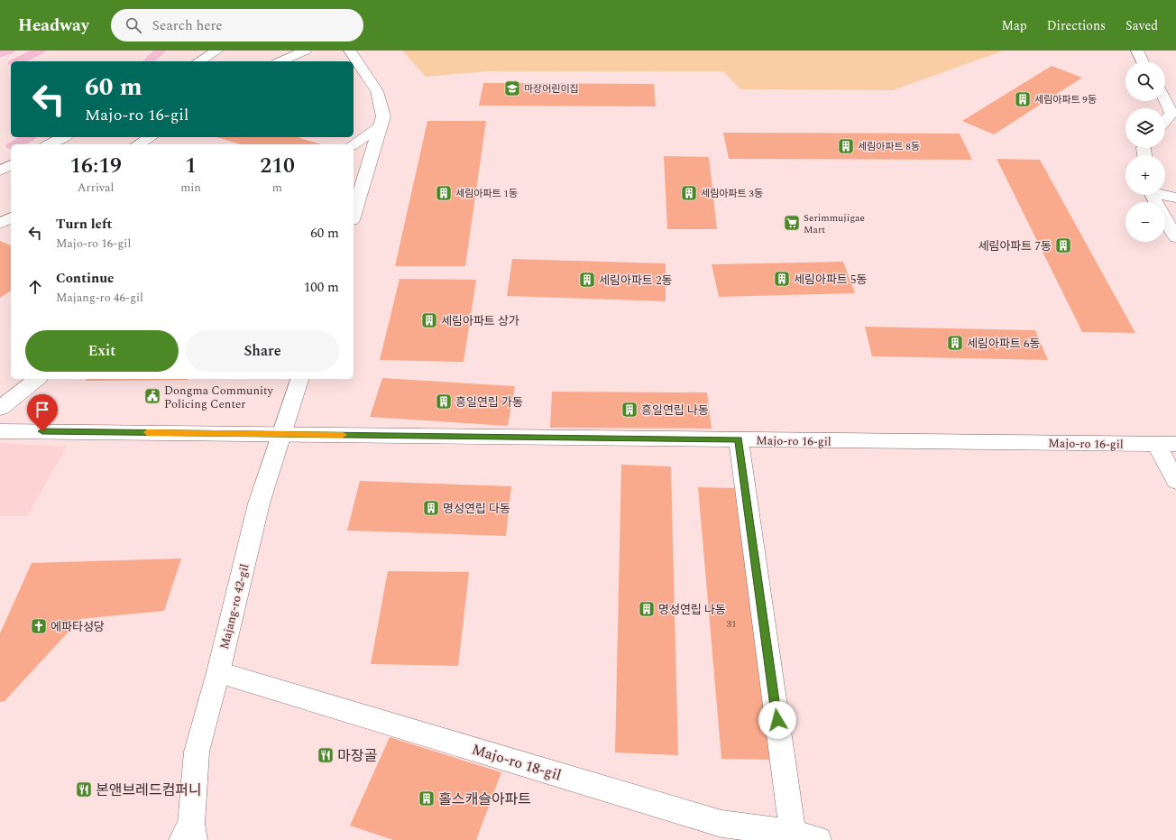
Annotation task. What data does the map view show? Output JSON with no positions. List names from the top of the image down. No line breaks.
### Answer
{"streets":{"street":["Majo-ro 16-gil","Majang-ro 42-gil","Majo-ro 18-gil"]},"crossings":[["Majo-ro 16-gil","Majang-ro 42-gil"],["Majang-ro 42-gil","Majo-ro 18-gil"]],"places":{"school or university":["마장어린이집"],"building":["세림아파트 9동","세림아파트 8동","세림아파트 1동","세림아파트 3동","세림아파트 7동","세림아파트 5동","세림아파트 2동","세림아파트 상가","세림아파트 6동","흥일연립 가동","흥일연립 나동","명성연립 다동","명성연립 나동","홀스캐슬아파트"],"supermarket":["Serimmujigae Mart"],"public building":["Dongma Community Policing Center"],"church":["에파타성당"],"restaurant":["마장골","본앤브레드컴퍼니"]},"house_numbers":["31"],"page":{"header":"Headway","search":"Search here","nav":["Map","Directions","Saved"],"map_buttons":["+","−"],"turn":["60 m","Majo-ro 16-gil"],"eta":["16:19","Arrival","1","min","210","m"],"list":[{"name":"Turn left","note":"Majo-ro 16-gil","value":"60 m"},{"name":"Continue","note":"Majang-ro 46-gil","value":"100 m"}],"buttons":["Exit","Share"]}}
